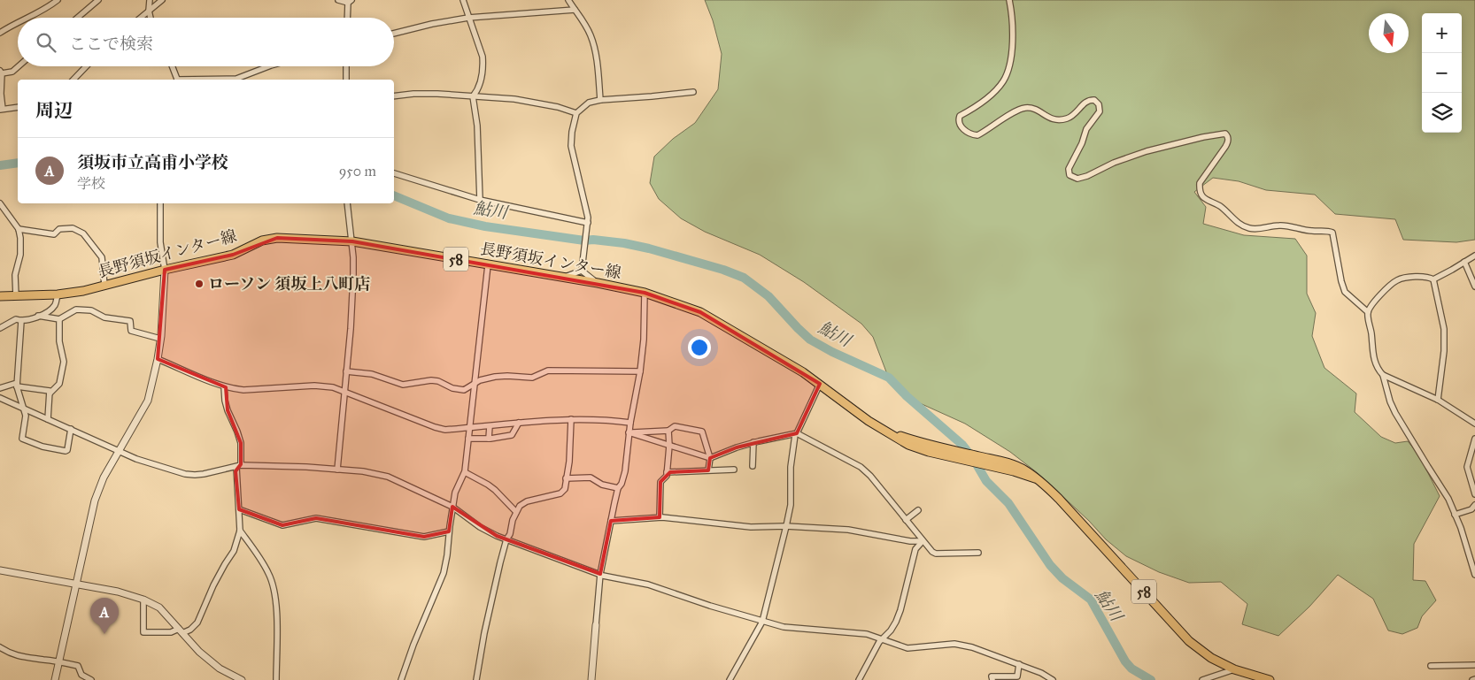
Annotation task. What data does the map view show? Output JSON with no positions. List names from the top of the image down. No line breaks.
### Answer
{"streets":{"main road":["長野須坂インター線","58"]},"water":["鮎川"],"places":["ローソン 須坂上八町店"],"north":"bottom","page":{"map_buttons":["+","−"],"search":"ここで検索","heading":"周辺","list":[{"mark":"A","name":"須坂市立高甫小学校","note":"学校","value":"950 m"}],"pins":"A"}}
